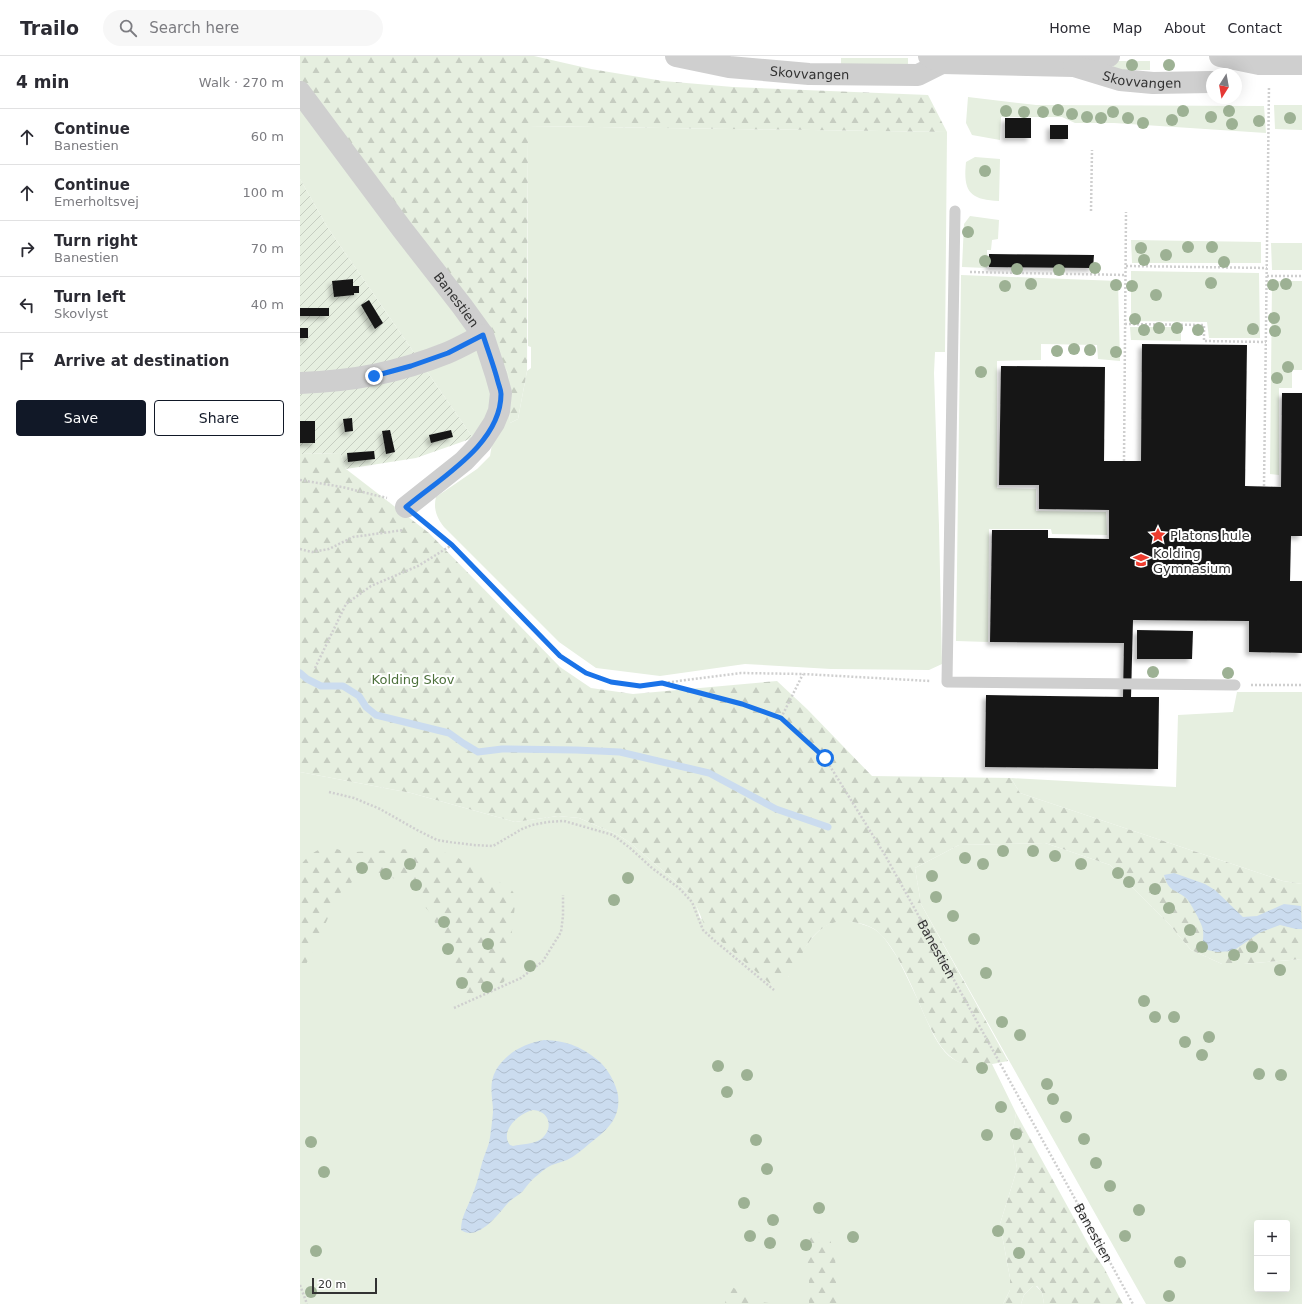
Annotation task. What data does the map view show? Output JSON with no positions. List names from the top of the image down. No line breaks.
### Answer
{"streets":{"street":["Skovvangen","Banestien"]},"parks":["Kolding Skov"],"places":{"place":["Platons hule"],"school or university":["Kolding Gymnasium"]},"scale_bar":"20 m","north":"bottom","page":{"header":"Trailo","search":"Search here","nav":["Home","Map","About","Contact"],"heading":["4 min","Walk · 270 m"],"list":[["Continue","Banestien","60 m"],["Continue","Emerholtsvej","100 m"],["Turn right","Banestien","70 m"],["Turn left","Skovlyst","40 m"],"Arrive at destination"],"buttons":["Save","Share"],"map_buttons":["+","−"],"scale":"20 m"}}
